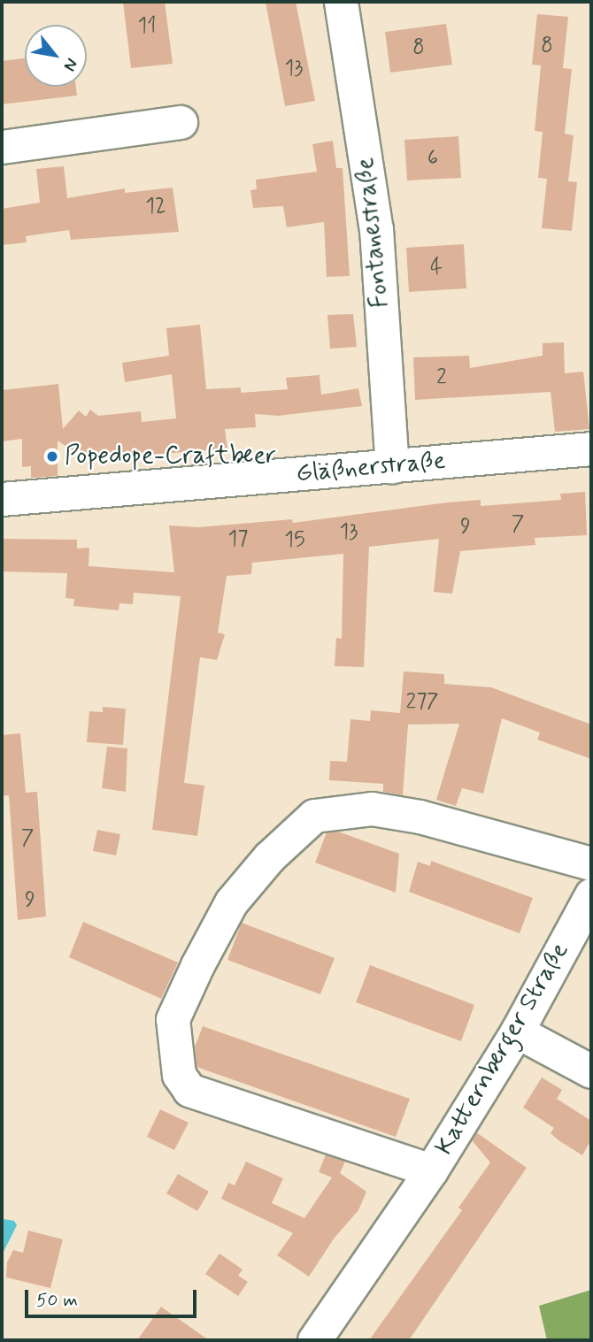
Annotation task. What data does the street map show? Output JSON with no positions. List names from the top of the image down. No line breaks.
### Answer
{"streets":{"street":["Fontanestraße","Gläßnerstraße","Katternberger Straße"]},"crossings":[["Fontanestraße","Gläßnerstraße"]],"places":["Popedope-Craftbeer"],"house_numbers":["11","8","8","13","6","12","4","2","7","9","13","17","15","277","7","9"],"scale_bar":"50 m","north":"bottom right"}
